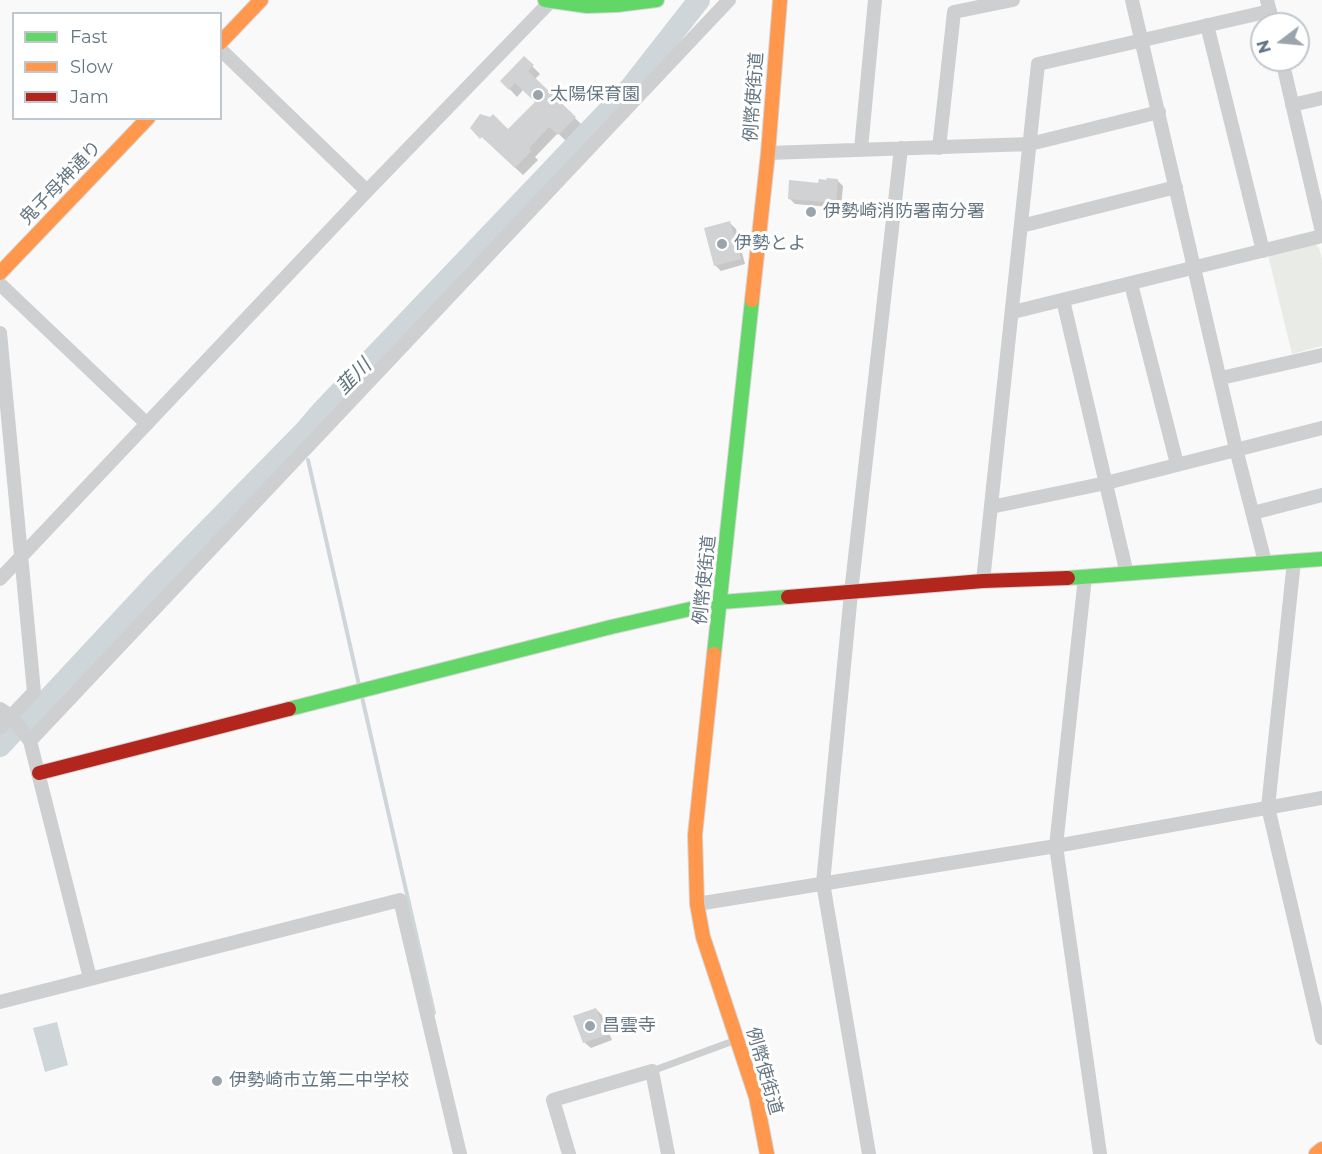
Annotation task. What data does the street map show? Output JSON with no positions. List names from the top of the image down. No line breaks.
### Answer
{"streets":{"street":["例幣使街道","鬼子母神通り"]},"water":["韮川"],"places":["太陽保育園","伊勢崎消防署南分署","伊勢とよ","昌雲寺","伊勢崎市立第二中学校"],"legend":["Fast","Slow","Jam"],"north":"left"}
